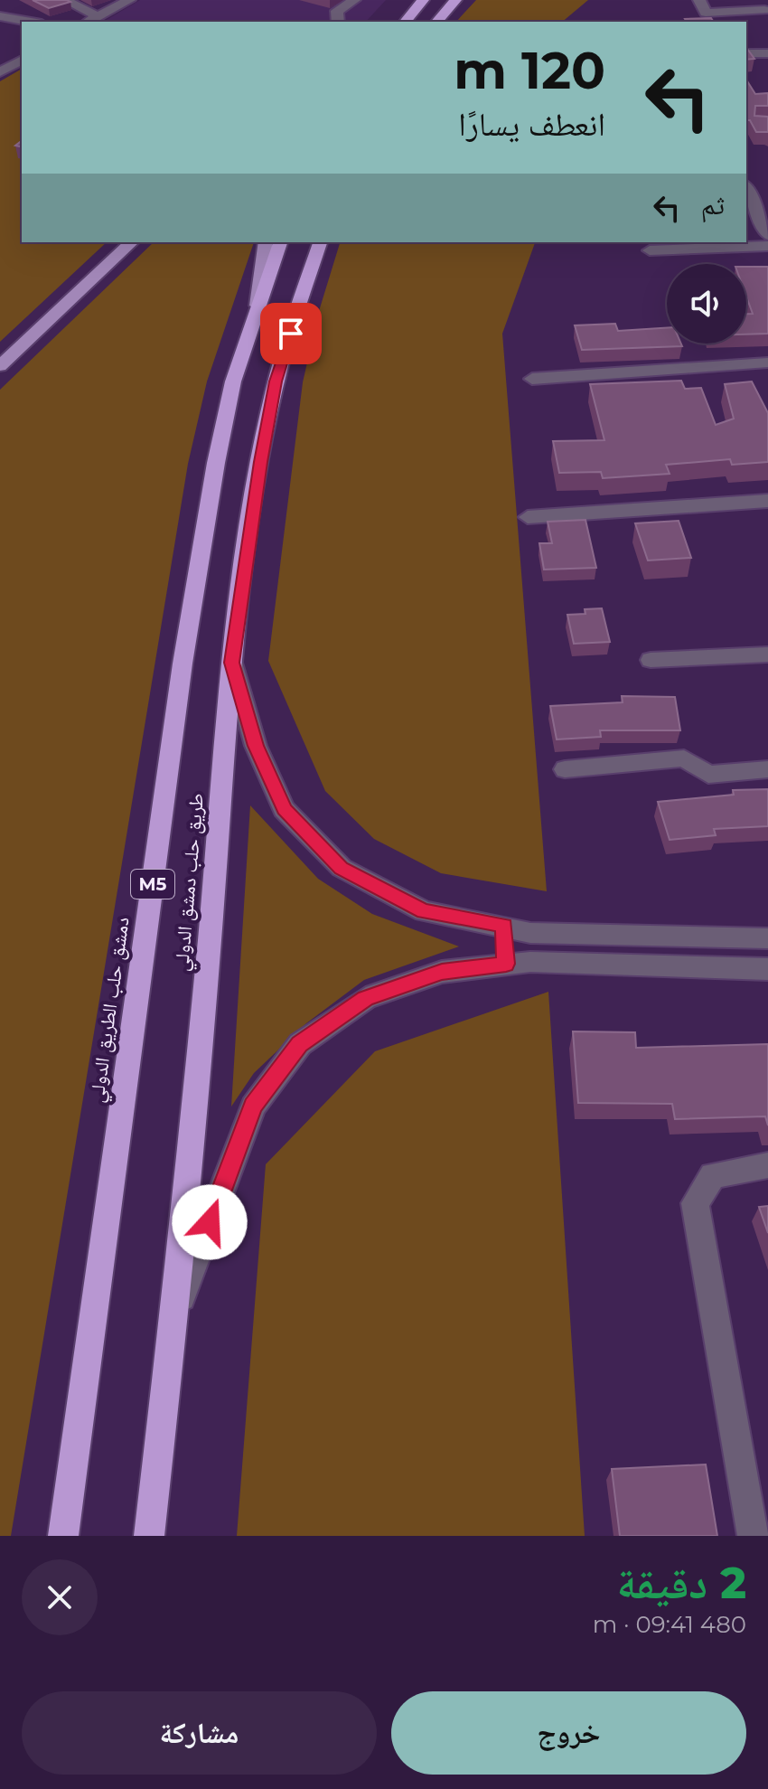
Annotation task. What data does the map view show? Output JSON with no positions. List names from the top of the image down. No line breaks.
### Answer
{"streets":{"highway":["طريق حلب دمشق الدولي","M5","دمشق حلب الطريق الدولي"]},"page":{"turn":["120 m","انعطف يسارًا"],"then":"ثم","heading":["2 دقيقة","480 m · 09:41"],"buttons":["خروج","مشاركة"]}}
